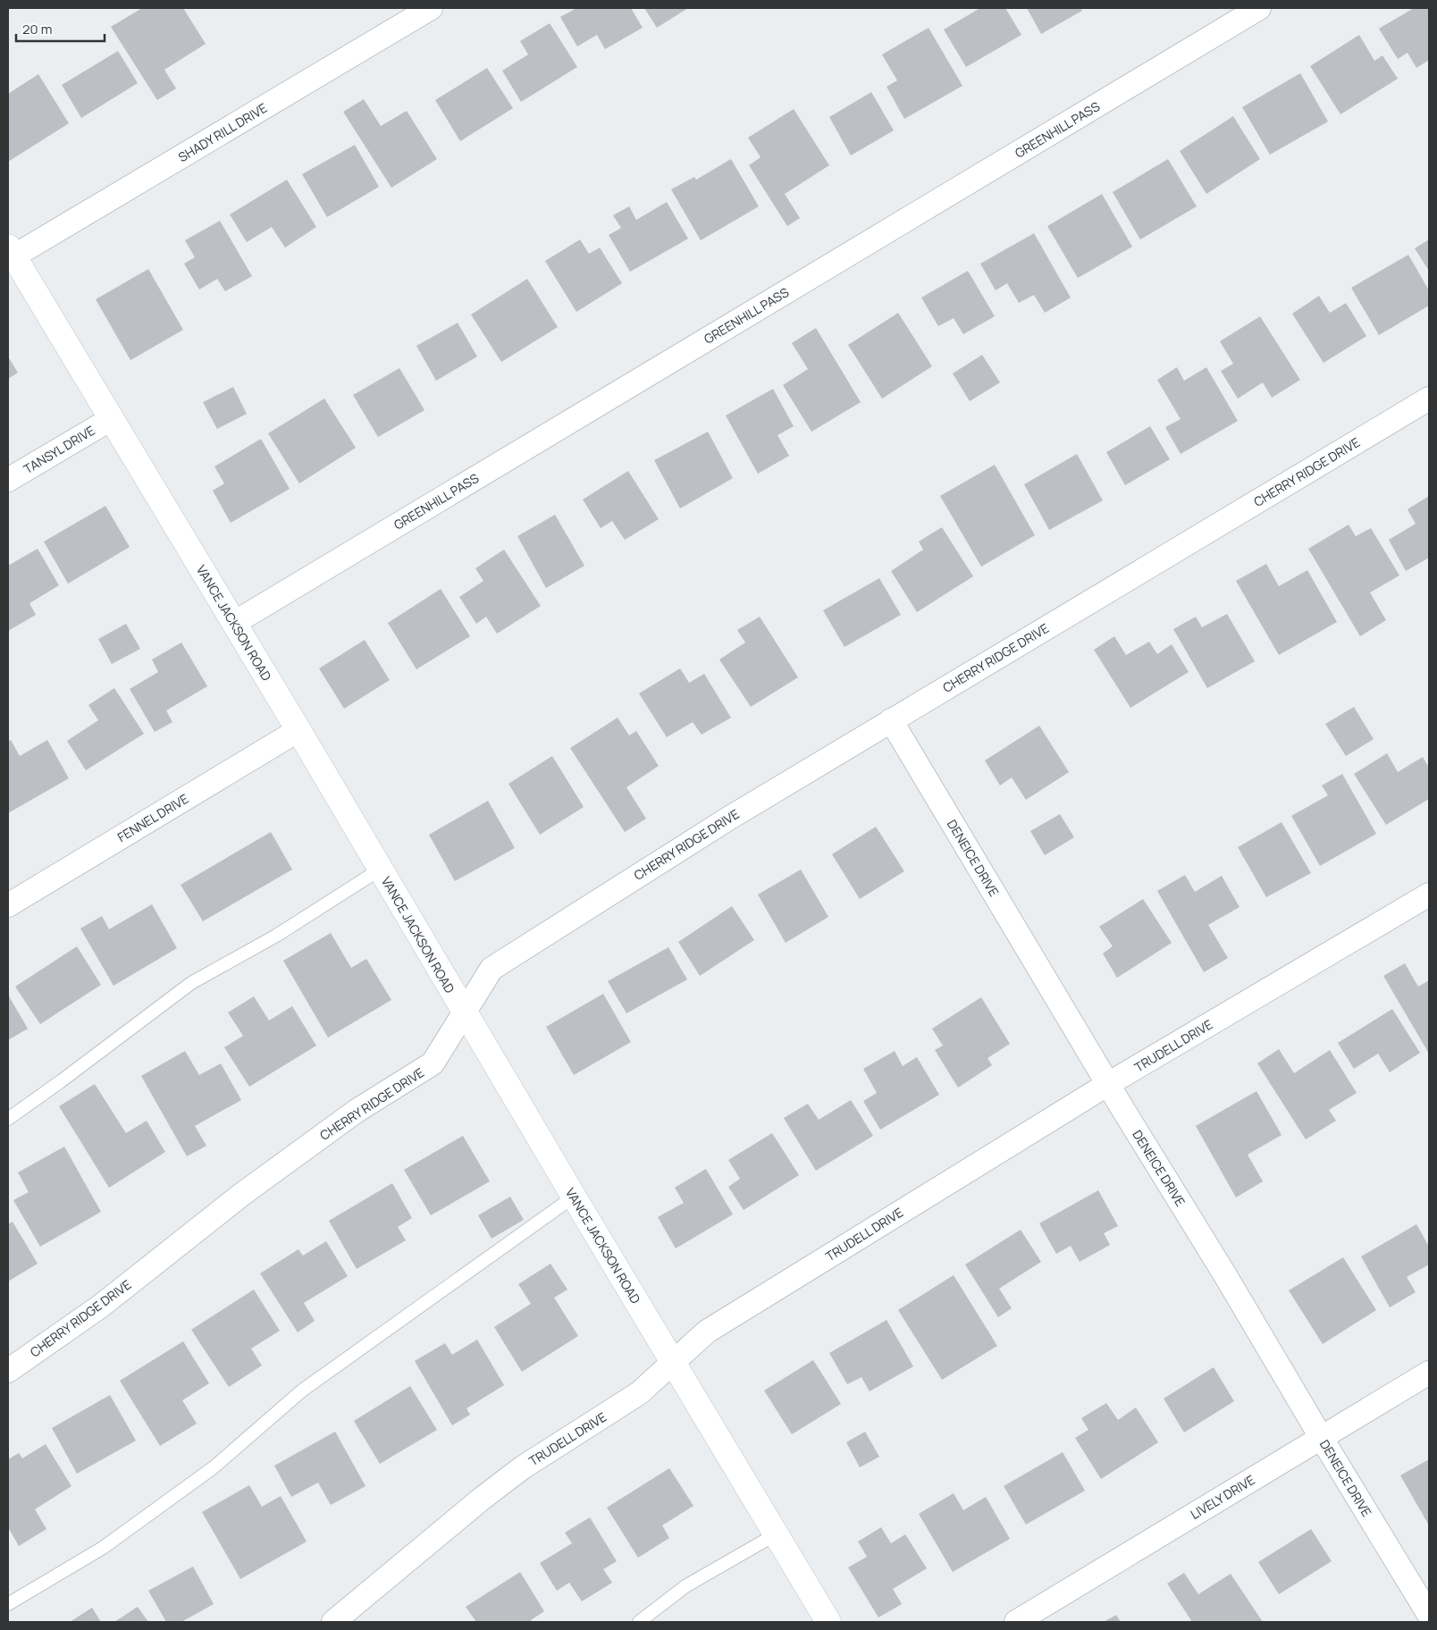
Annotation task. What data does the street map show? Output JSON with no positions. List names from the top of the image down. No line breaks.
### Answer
{"streets":{"main road":["VANCE JACKSON ROAD"],"street":["GREENHILL PASS","SHADY RILL DRIVE","TANSYL DRIVE","CHERRY RIDGE DRIVE","FENNEL DRIVE","DENEICE DRIVE","TRUDELL DRIVE","LIVELY DRIVE"]},"crossings":[["GREENHILL PASS","VANCE JACKSON ROAD"],["SHADY RILL DRIVE","VANCE JACKSON ROAD"],["TANSYL DRIVE","VANCE JACKSON ROAD"],["CHERRY RIDGE DRIVE","VANCE JACKSON ROAD"],["CHERRY RIDGE DRIVE","DENEICE DRIVE"],["VANCE JACKSON ROAD","FENNEL DRIVE"],["VANCE JACKSON ROAD","TRUDELL DRIVE"],["DENEICE DRIVE","TRUDELL DRIVE"],["DENEICE DRIVE","LIVELY DRIVE"]],"scale_bar":"20 m"}
